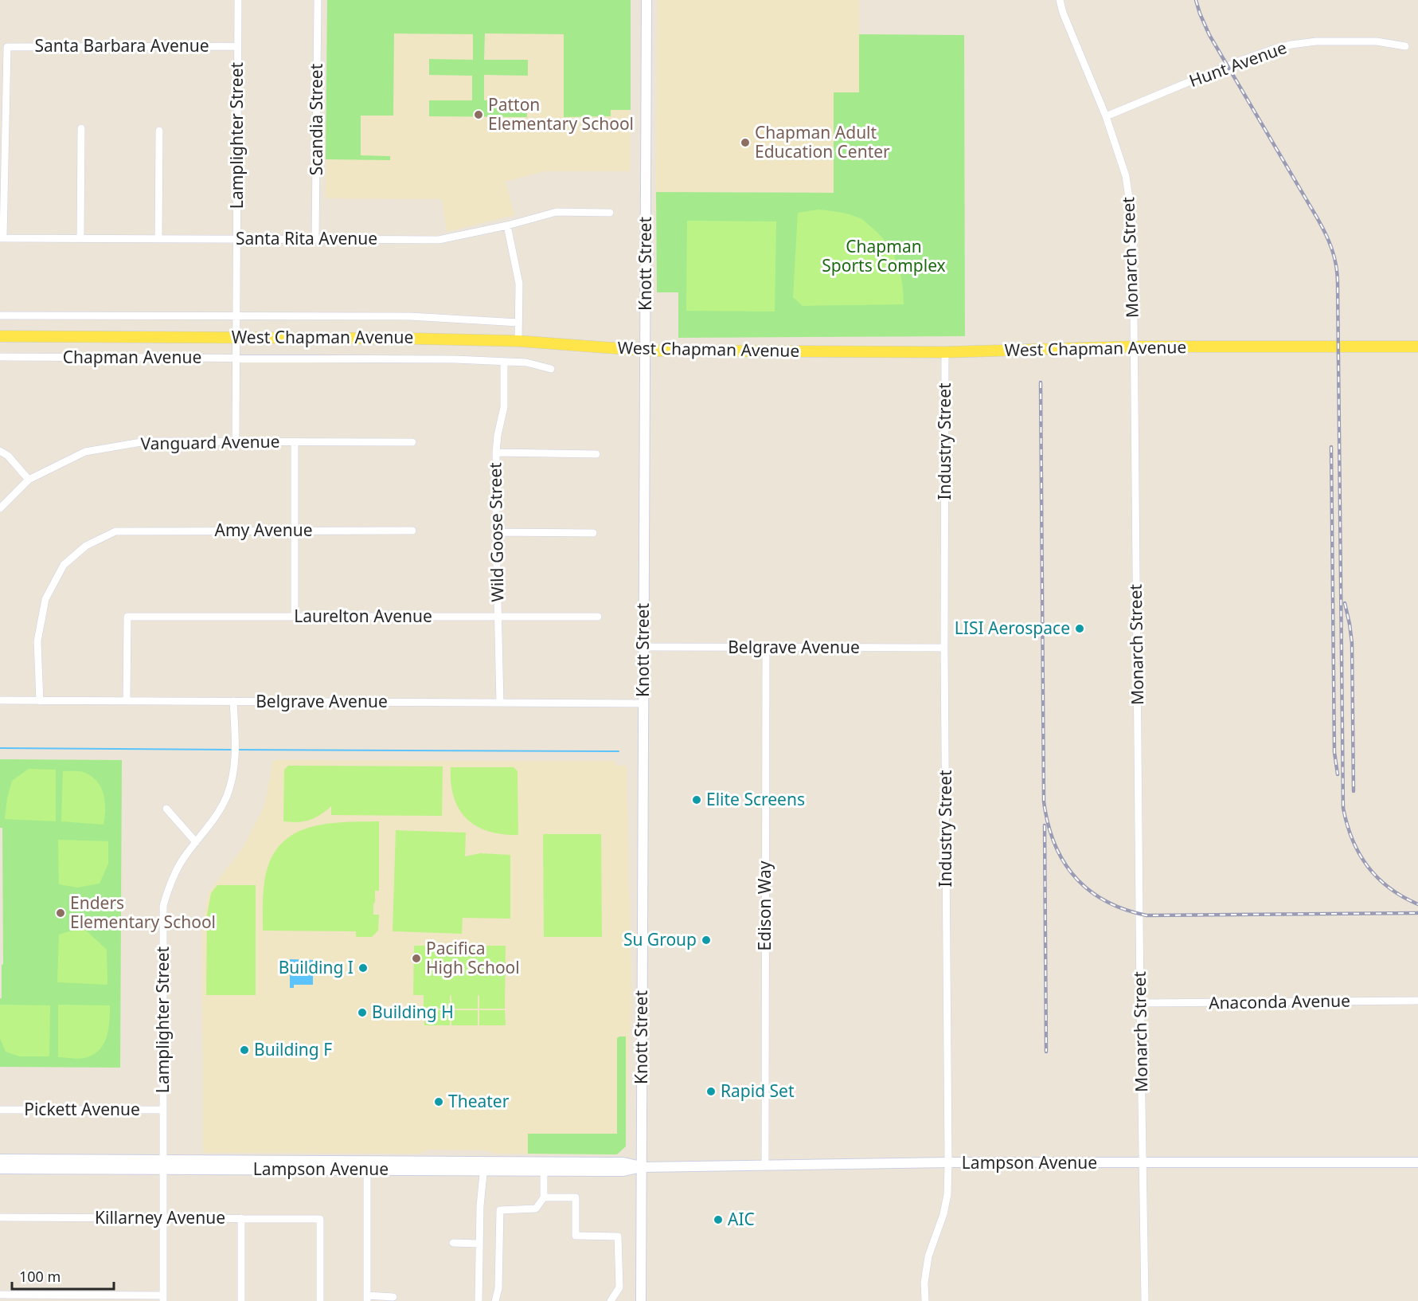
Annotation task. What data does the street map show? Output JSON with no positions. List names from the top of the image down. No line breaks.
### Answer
{"streets":{"main road":["Knott Street","West Chapman Avenue","Lampson Avenue"],"street":["Santa Barbara Avenue","Hunt Avenue","Scandia Street","Lamplighter Street","Santa Rita Avenue","Monarch Street","Chapman Avenue","Industry Street","Vanguard Avenue","Amy Avenue","Wild Goose Street","Laurelton Avenue","Belgrave Avenue","Edison Way","Anaconda Avenue","Pickett Avenue","Killarney Avenue"]},"crossings":[["Santa Barbara Avenue","Lamplighter Street"],["Santa Barbara Avenue","Santa Rita Avenue"],["Hunt Avenue","Monarch Street"],["Scandia Street","Santa Rita Avenue"],["Lamplighter Street","Santa Rita Avenue"],["Lamplighter Street","West Chapman Avenue"],["Lamplighter Street","Chapman Avenue"],["Lamplighter Street","Vanguard Avenue"],["Lamplighter Street","Belgrave Avenue"],["Lamplighter Street","Pickett Avenue"],["Lamplighter Street","Lampson Avenue"],["Lamplighter Street","Killarney Avenue"],["Monarch Street","West Chapman Avenue"],["Monarch Street","Anaconda Avenue"],["Monarch Street","Lampson Avenue"],["Knott Street","West Chapman Avenue"],["Knott Street","Belgrave Avenue"],["Knott Street","Lampson Avenue"],["West Chapman Avenue","Industry Street"],["Chapman Avenue","Wild Goose Street"],["Industry Street","Belgrave Avenue"],["Industry Street","Lampson Avenue"],["Amy Avenue","Belgrave Avenue"],["Wild Goose Street","Laurelton Avenue"],["Wild Goose Street","Belgrave Avenue"],["Laurelton Avenue","Belgrave Avenue"],["Belgrave Avenue","Edison Way"],["Edison Way","Lampson Avenue"]],"parks":["Chapman Sports Complex"],"places":["Patton Elementary School","Chapman Adult Education Center","LISI Aerospace","Elite Screens","Enders Elementary School","Su Group","Pacifica High School","Building I","Building H","Building F","Rapid Set","Theater","AIC"],"scale_bar":"100 m"}
